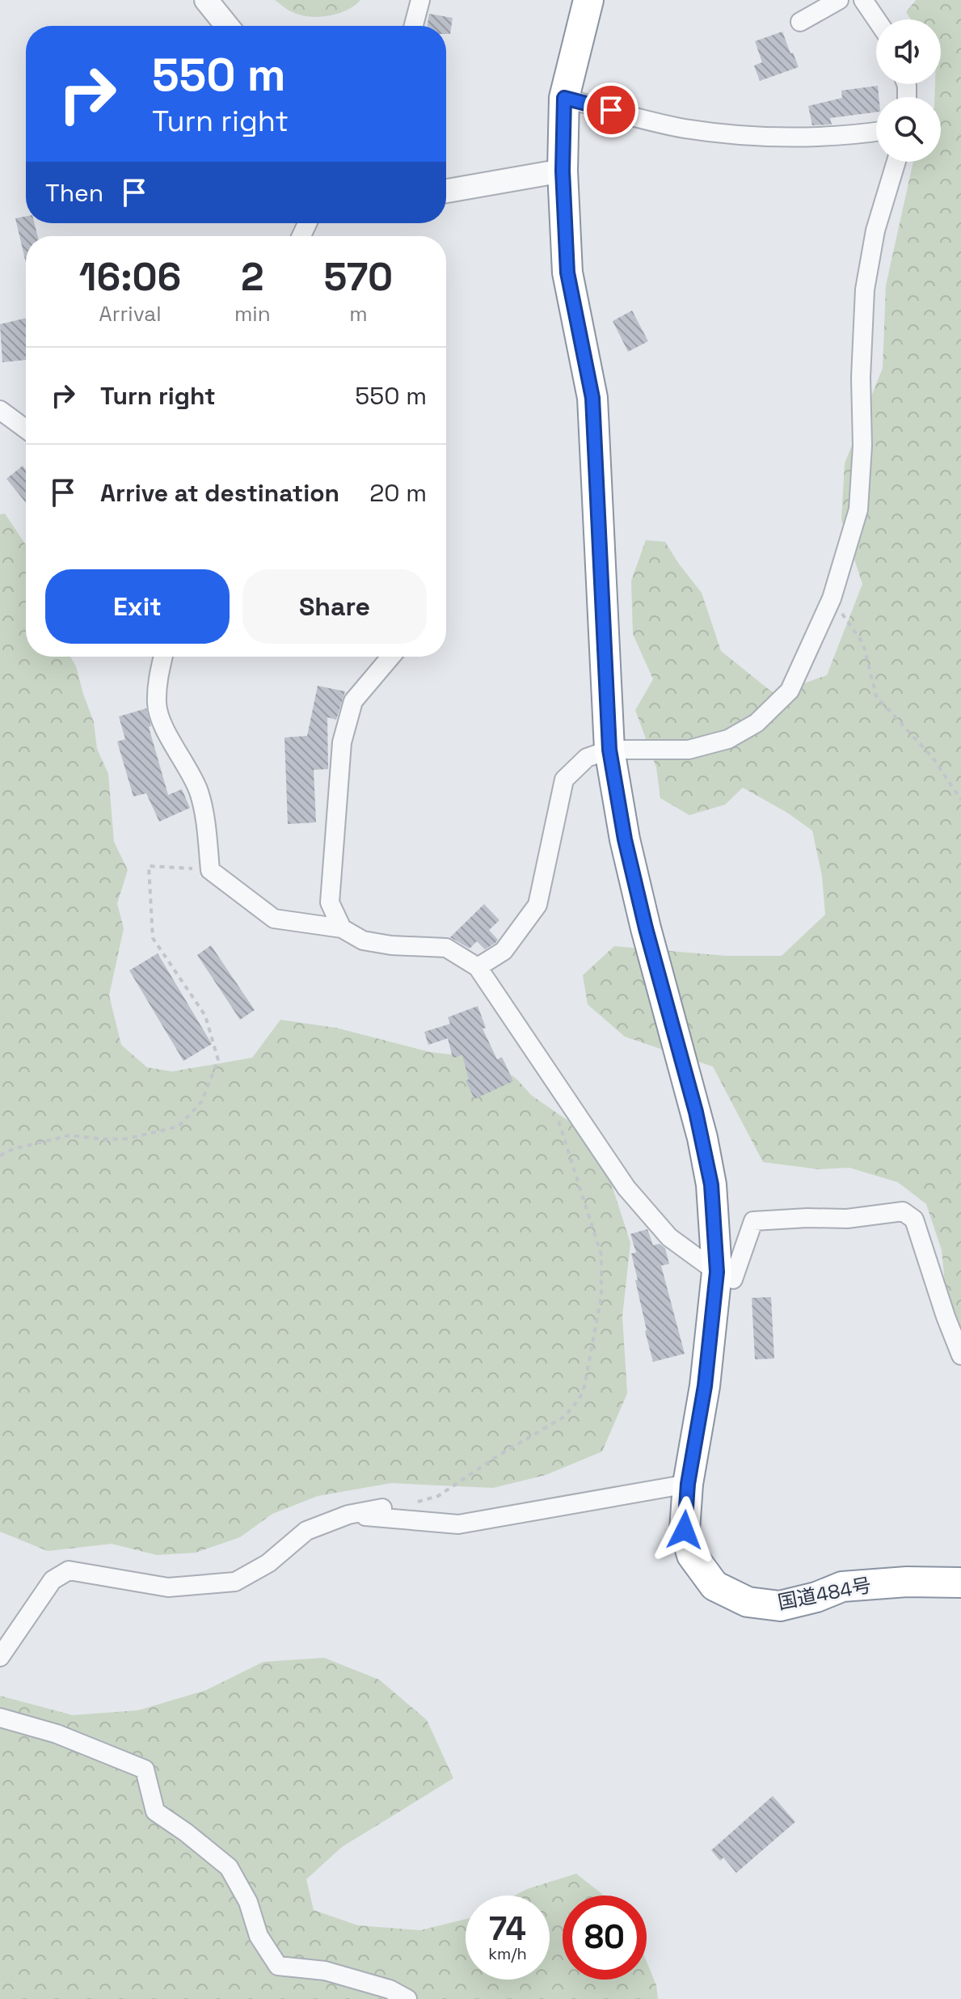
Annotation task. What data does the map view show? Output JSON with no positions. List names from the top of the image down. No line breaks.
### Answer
{"streets":{"highway":["国道484号"]},"page":{"turn":["550 m","Turn right"],"then":"Then","eta":["16:06","Arrival","2","min","570","m"],"list":[{"name":"Turn right","value":"550 m"},{"name":"Arrive at destination","value":"20 m"}],"buttons":["Exit","Share"],"speed":"74 km/h","limit":"80"}}
